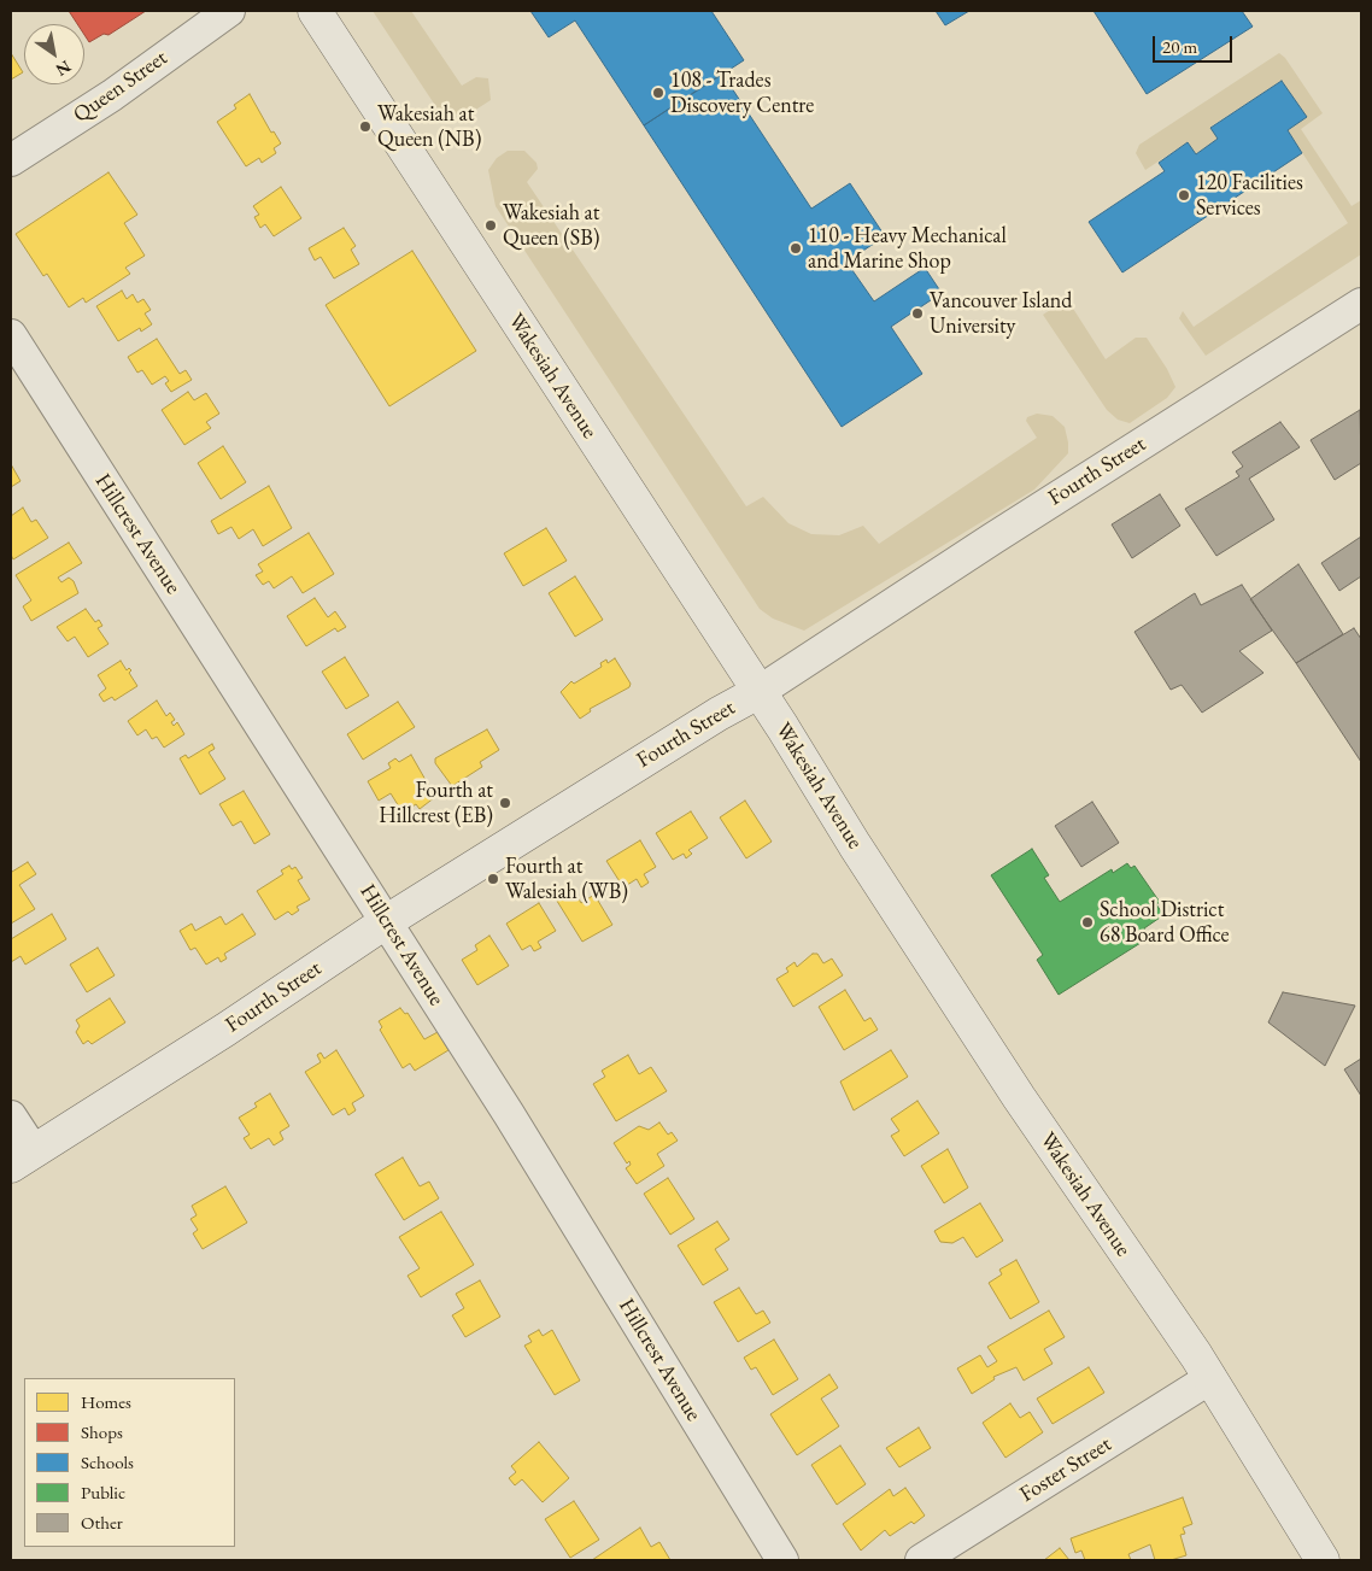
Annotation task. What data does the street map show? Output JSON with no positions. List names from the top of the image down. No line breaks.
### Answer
{"streets":{"main road":["Wakesiah Avenue","Fourth Street"],"street":["Queen Street","Hillcrest Avenue","Foster Street"]},"crossings":[["Wakesiah Avenue","Fourth Street"],["Wakesiah Avenue","Foster Street"],["Fourth Street","Hillcrest Avenue"]],"places":["108 - Trades Discovery Centre","Wakesiah at Queen (NB)","120 Facilities Services","Wakesiah at Queen (SB)","110 - Heavy Mechanical and Marine Shop","Vancouver Island University","Fourth at Hillcrest (EB)","Fourth at Walesiah (WB)","School District 68 Board Office"],"legend":["Homes","Shops","Schools","Public","Other"],"scale_bar":"20 m","north":"bottom right"}
